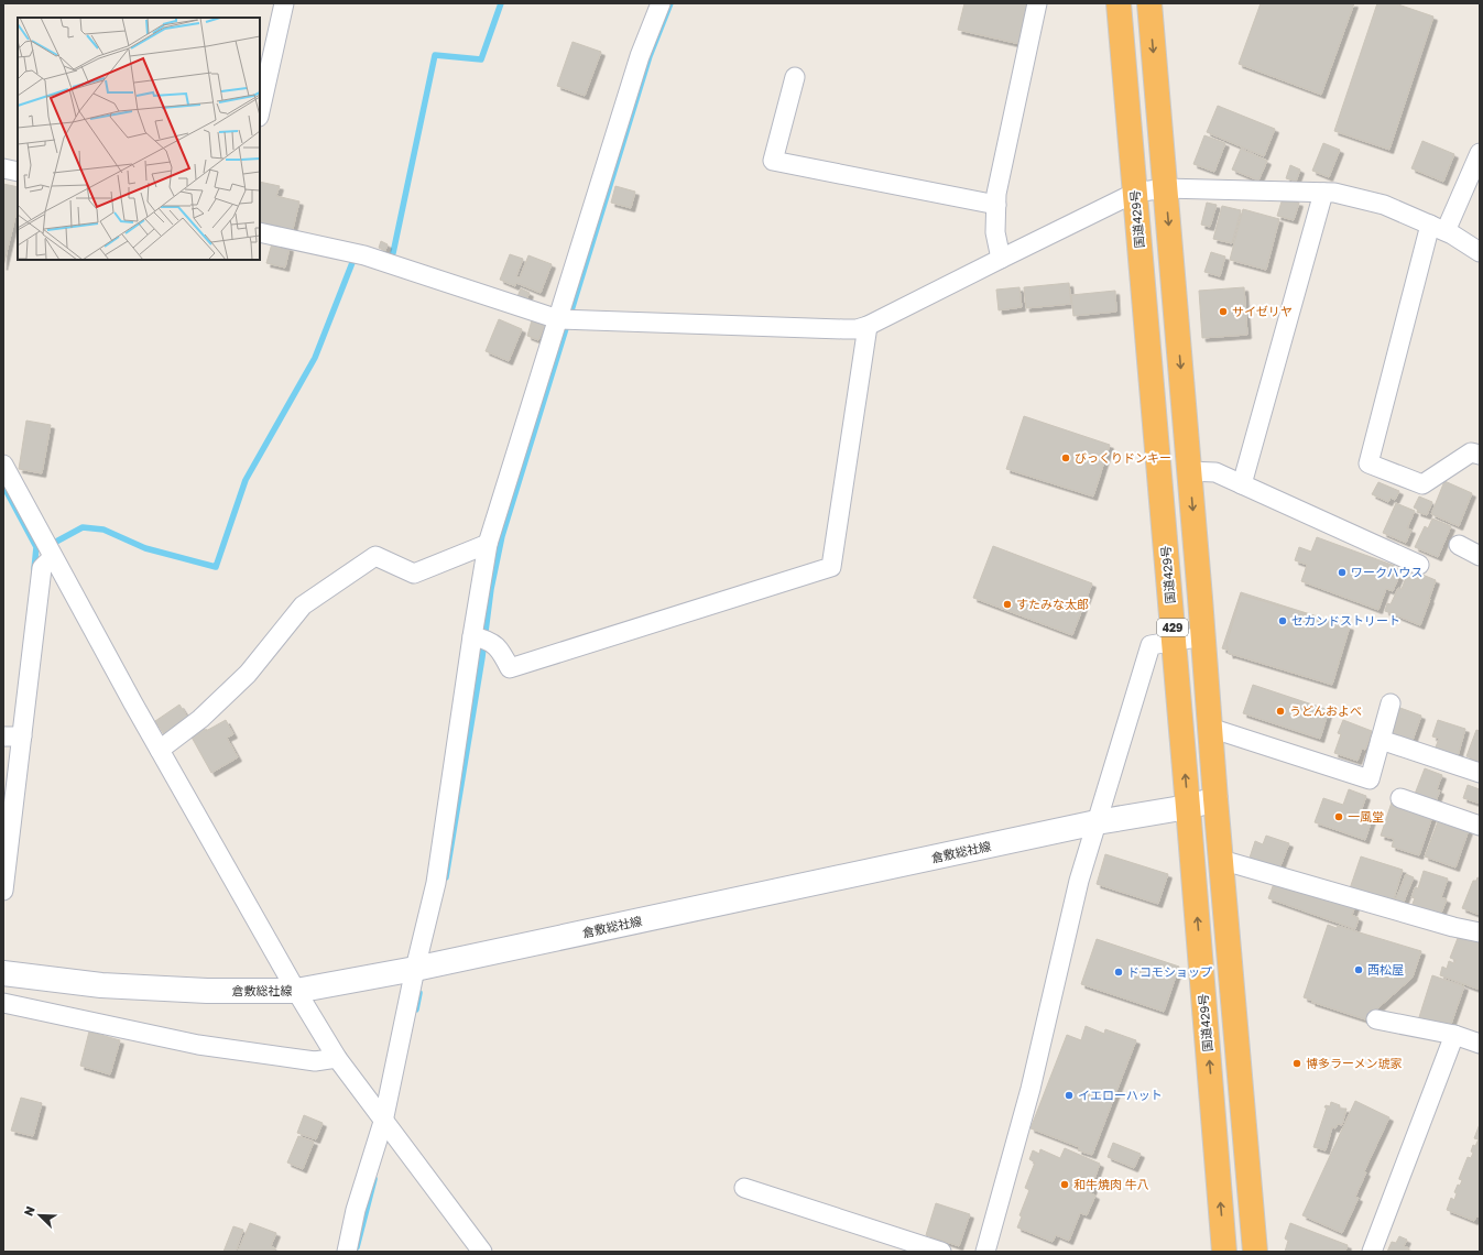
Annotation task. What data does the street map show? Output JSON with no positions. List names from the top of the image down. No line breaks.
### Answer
{"streets":{"highway":["国道429号","429"],"main road":["倉敷総社線"]},"crossings":[["国道429号","倉敷総社線"],["429","倉敷総社線"]],"places":["サイゼリヤ","びっくりドンキー","ワークハウス","すたみな太郎","セカンドストリート","うどんおよべ","一風堂","西松屋","ドコモショップ","博多ラーメン琥家","イエローハット","和牛焼肉 牛八"],"north":"top left"}
